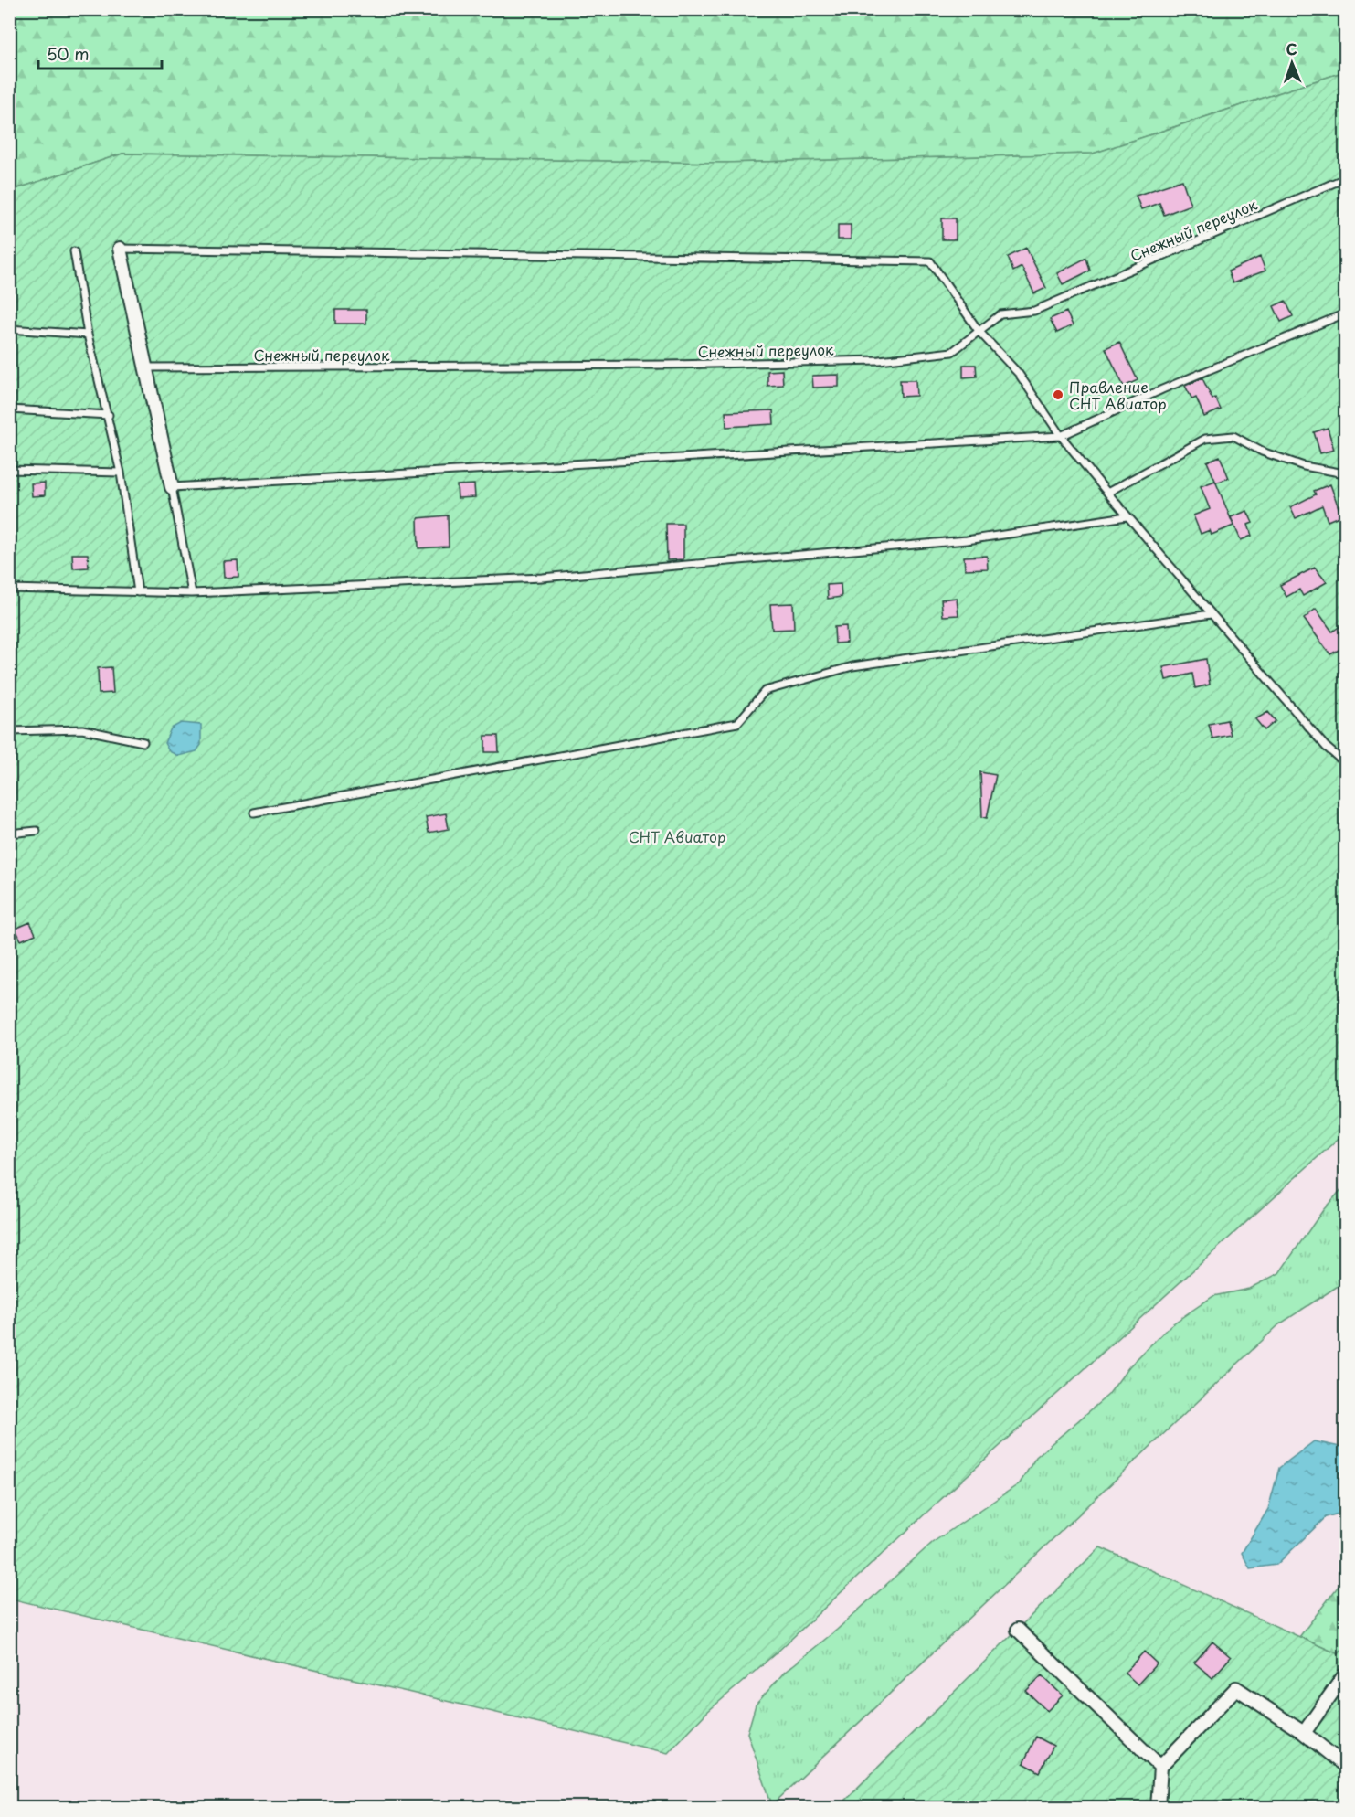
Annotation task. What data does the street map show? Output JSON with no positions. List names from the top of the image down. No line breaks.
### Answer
{"streets":{"lane":["Снежный переулок"]},"parks":["СНТ Авиатор"],"places":["Правление СНТ Авиатор"],"scale_bar":"50 m","north":"top"}
